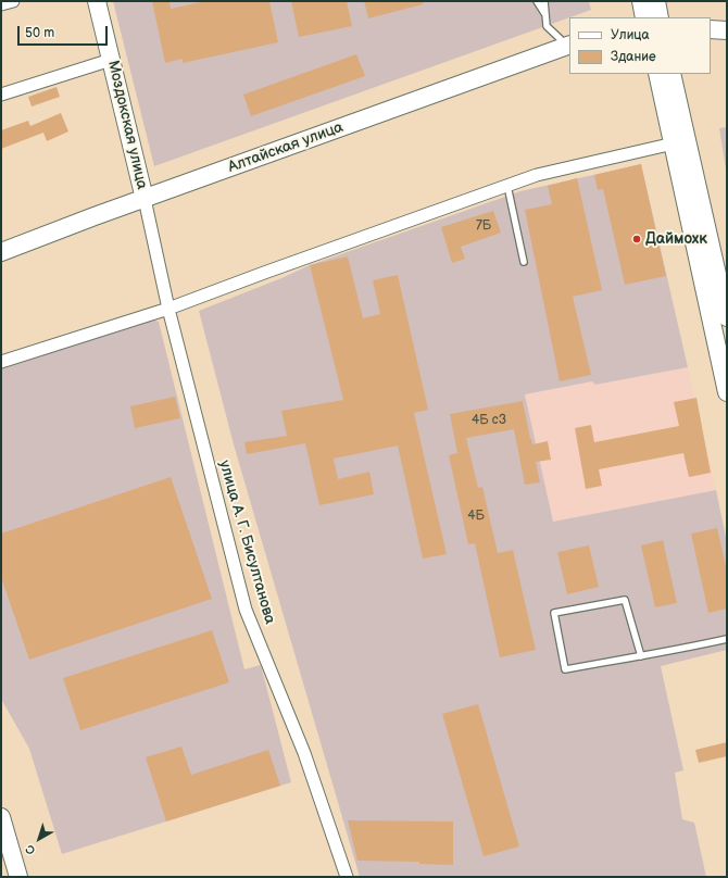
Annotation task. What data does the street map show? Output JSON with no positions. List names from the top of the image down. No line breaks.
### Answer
{"streets":{"main road":["Моздокская улица","Алтайская улица"],"street":["улица А. Г. Бисултанова"]},"crossings":[["Моздокская улица","Алтайская улица"],["Моздокская улица","улица А. Г. Бисултанова"],["Алтайская улица","улица А. Г. Бисултанова"]],"places":["Даймохк"],"house_numbers":["7Б","4Б с3","4Б"],"legend":["Улица","Здание"],"scale_bar":"50 m","north":"bottom left"}
